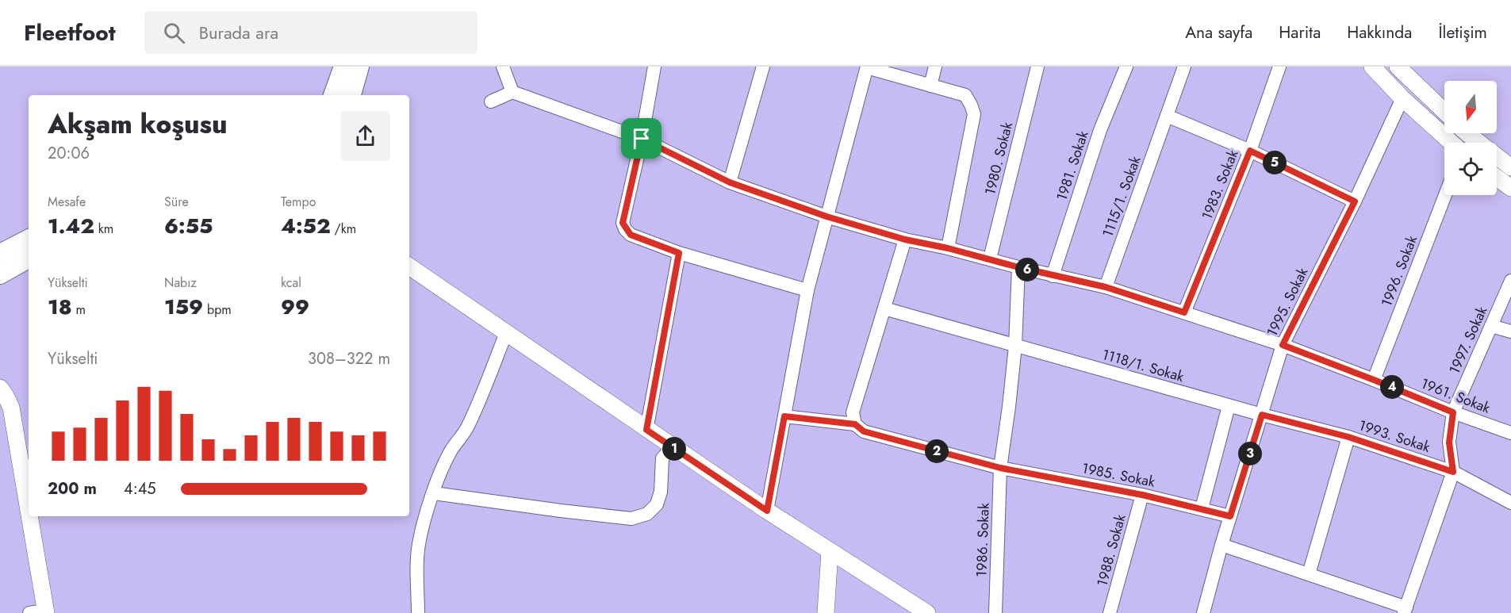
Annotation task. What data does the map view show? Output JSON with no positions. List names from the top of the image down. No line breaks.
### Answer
{"streets":{"street":["1980. Sokak","1981. Sokak","1983. Sokak","1115/1. Sokak","1996. Sokak","1995. Sokak","1997. Sokak","1118/1. Sokak","1961. Sokak","1993. Sokak","1985. Sokak","1986. Sokak","1988. Sokak"]},"crossings":[["1980. Sokak","1961. Sokak"],["1981. Sokak","1961. Sokak"],["1983. Sokak","1961. Sokak"],["1115/1. Sokak","1961. Sokak"],["1996. Sokak","1961. Sokak"],["1995. Sokak","1118/1. Sokak"],["1995. Sokak","1961. Sokak"],["1995. Sokak","1993. Sokak"],["1995. Sokak","1985. Sokak"],["1997. Sokak","1961. Sokak"],["1997. Sokak","1993. Sokak"],["1118/1. Sokak","1993. Sokak"],["1118/1. Sokak","1986. Sokak"],["1961. Sokak","1986. Sokak"],["1985. Sokak","1986. Sokak"],["1985. Sokak","1988. Sokak"]],"north":"bottom","page":{"header":"Fleetfoot","search":"Burada ara","nav":["Ana sayfa","Harita","Hakkında","İletişim"],"heading":["Akşam koşusu","20:06"],"pins":["5","6","4","1","2","3"],"stats":[["Mesafe","1.42 km"],["Süre","6:55"],["Tempo","4:52 /km"],["Yükselti","18 m"],["Nabız","159 bpm"],["kcal","99"]],"chart":["Yükselti","308–322 m"],"list":[{"name":"200 m","note":"4:45"}]}}
